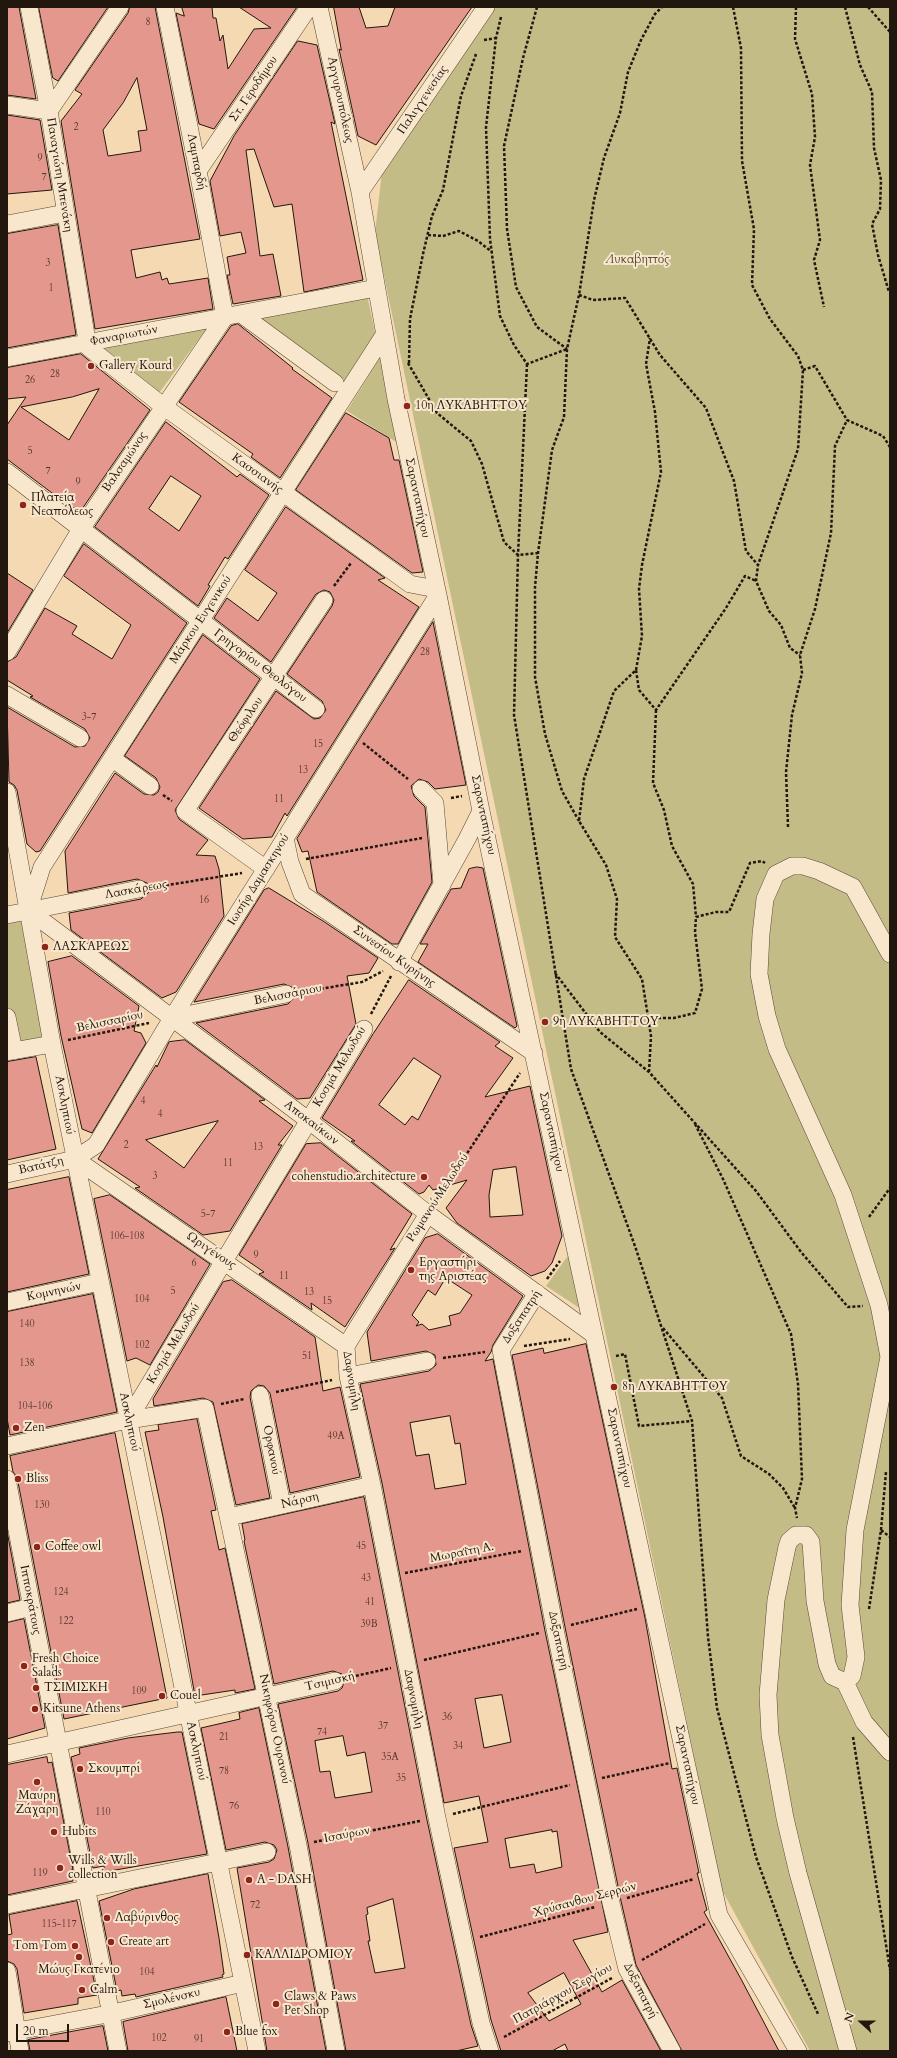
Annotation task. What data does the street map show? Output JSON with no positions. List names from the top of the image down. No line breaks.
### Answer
{"streets":{"street":["Στ. Γεροδήμου","Αργυρουπόλεως","Παλιγγενεσίας","Λαμπαρδή","Παναγιώτη Μπενάκη","Φαναριωτών","Βαλσαμώνος","Κασσιανής","Σαρανταπήχου","Μάρκου Ευγενικού","Γρηγορίου Θεολόγου","Θεόφιλου","Ιωσήφ Δαμασκηνού","Λασκάρεως","Συνεσίου Κυρήνης","Βελισσάριου","Κοσμά Μελωδού","Ασκληπιού","Αποκαύκων","Βατάτζη","Ρωμανού Μελωδού","Ωριγένους","Κομνηνών","Δοξαπατρή","Δαφνομήλη","Ορφανού","Νάρση","Ιπποκράτους","Τσιμισκή","Νικηφόρου Ουρανού","Σμολένσκυ"],"path":["Βελισσαρίου","Μωραΐτη Α.","Ισαύρων","Χρύσανθου Σερρών","Πατριάρχου Σεργίου"]},"crossings":[["Στ. Γεροδήμου","Λαμπαρδή"],["Αργυρουπόλεως","Παλιγγενεσίας"],["Αργυρουπόλεως","Σαρανταπήχου"],["Παλιγγενεσίας","Σαρανταπήχου"],["Λαμπαρδή","Φαναριωτών"],["Λαμπαρδή","Βαλσαμώνος"],["Παναγιώτη Μπενάκη","Φαναριωτών"],["Παναγιώτη Μπενάκη","Κασσιανής"],["Φαναριωτών","Βαλσαμώνος"],["Φαναριωτών","Κασσιανής"],["Φαναριωτών","Σαρανταπήχου"],["Βαλσαμώνος","Κασσιανής"],["Βαλσαμώνος","Γρηγορίου Θεολόγου"],["Κασσιανής","Σαρανταπήχου"],["Κασσιανής","Μάρκου Ευγενικού"],["Κασσιανής","Ιωσήφ Δαμασκηνού"],["Σαρανταπήχου","Μάρκου Ευγενικού"],["Σαρανταπήχου","Ιωσήφ Δαμασκηνού"],["Σαρανταπήχου","Συνεσίου Κυρήνης"],["Σαρανταπήχου","Αποκαύκων"],["Σαρανταπήχου","Ρωμανού Μελωδού"],["Σαρανταπήχου","Δοξαπατρή"],["Σαρανταπήχου","Τσιμισκή"],["Σαρανταπήχου","Ισαύρων"],["Σαρανταπήχου","Χρύσανθου Σερρών"],["Σαρανταπήχου","Πατριάρχου Σεργίου"],["Μάρκου Ευγενικού","Γρηγορίου Θεολόγου"],["Μάρκου Ευγενικού","Λασκάρεως"],["Μάρκου Ευγενικού","Ασκληπιού"],["Μάρκου Ευγενικού","Αποκαύκων"],["Γρηγορίου Θεολόγου","Θεόφιλου"],["Ιωσήφ Δαμασκηνού","Λασκάρεως"],["Ιωσήφ Δαμασκηνού","Συνεσίου Κυρήνης"],["Ιωσήφ Δαμασκηνού","Βελισσάριου"],["Ιωσήφ Δαμασκηνού","Βελισσαρίου"],["Ιωσήφ Δαμασκηνού","Ασκληπιού"],["Ιωσήφ Δαμασκηνού","Αποκαύκων"],["Ιωσήφ Δαμασκηνού","Βατάτζη"],["Ιωσήφ Δαμασκηνού","Ωριγένους"],["Λασκάρεως","Ασκληπιού"],["Λασκάρεως","Αποκαύκων"],["Συνεσίου Κυρήνης","Βελισσάριου"],["Συνεσίου Κυρήνης","Κοσμά Μελωδού"],["Συνεσίου Κυρήνης","Ρωμανού Μελωδού"],["Βελισσάριου","Βελισσαρίου"],["Βελισσάριου","Κοσμά Μελωδού"],["Βελισσάριου","Αποκαύκων"],["Βελισσαρίου","Ασκληπιού"],["Βελισσαρίου","Αποκαύκων"],["Κοσμά Μελωδού","Ασκληπιού"],["Κοσμά Μελωδού","Αποκαύκων"],["Κοσμά Μελωδού","Ωριγένους"],["Κοσμά Μελωδού","Νικηφόρου Ουρανού"],["Ασκληπιού","Αποκαύκων"],["Ασκληπιού","Βατάτζη"],["Ασκληπιού","Ωριγένους"],["Ασκληπιού","Κομνηνών"],["Ασκληπιού","Τσιμισκή"],["Ασκληπιού","Νικηφόρου Ουρανού"],["Ασκληπιού","Σμολένσκυ"],["Αποκαύκων","Ρωμανού Μελωδού"],["Αποκαύκων","Δοξαπατρή"],["Βατάτζη","Ωριγένους"],["Ρωμανού Μελωδού","Ωριγένους"],["Ρωμανού Μελωδού","Δαφνομήλη"],["Ωριγένους","Δαφνομήλη"],["Δοξαπατρή","Μωραΐτη Α."],["Δοξαπατρή","Τσιμισκή"],["Δοξαπατρή","Ισαύρων"],["Δοξαπατρή","Χρύσανθου Σερρών"],["Δοξαπατρή","Πατριάρχου Σεργίου"],["Δαφνομήλη","Νάρση"],["Δαφνομήλη","Μωραΐτη Α."],["Δαφνομήλη","Τσιμισκή"],["Δαφνομήλη","Ισαύρων"],["Δαφνομήλη","Χρύσανθου Σερρών"],["Δαφνομήλη","Πατριάρχου Σεργίου"],["Ορφανού","Νάρση"],["Νάρση","Νικηφόρου Ουρανού"],["Ιπποκράτους","Τσιμισκή"],["Ιπποκράτους","Σμολένσκυ"],["Τσιμισκή","Νικηφόρου Ουρανού"],["Νικηφόρου Ουρανού","Ισαύρων"]],"parks":["Λυκαβηττός"],"places":["Gallery Kourd","10η ΛΥΚΑΒΗΤΤΟΥ","Πλατεία Νεαπόλεως","ΛΑΣΚΑΡΕΩΣ","9η ΛΥΚΑΒΗΤΤΟΥ","cohenstudio.architecture","Εργαστήρι της Αριστέας","8η ΛΥΚΑΒΗΤΤΟΥ","Zen","Bliss","Coffee owl","Fresh Choice Salads","ΤΣΙΜΙΣΚΗ","Couel","Kitsune Athens","Σκουμπρί","Μαύρη Ζάχαρη","Hubits","Wills & Wills collection","A - DASH","Λαβύρινθος","Create art","Tom Tom","ΚΑΛΛΙΔΡΟΜΙΟΥ","Μώυς Γκατένιο","Calm","Claws & Paws Pet Shop","Blue fox"],"house_numbers":["8","2","9","7","3","1","28","26","5","7","9","28","3-7","15","13","11","16","4","4","2","13","11","3","5-7","106-108","9","6","11","5","13","104","15","140","102","51","138","104-106","49Α","130","45","43","124","41","122","39Β","109","36","37","74","21","34","35Α","78","35","76","110","119","72","115-117","104","102","91"],"scale_bar":"20 m","north":"left"}
